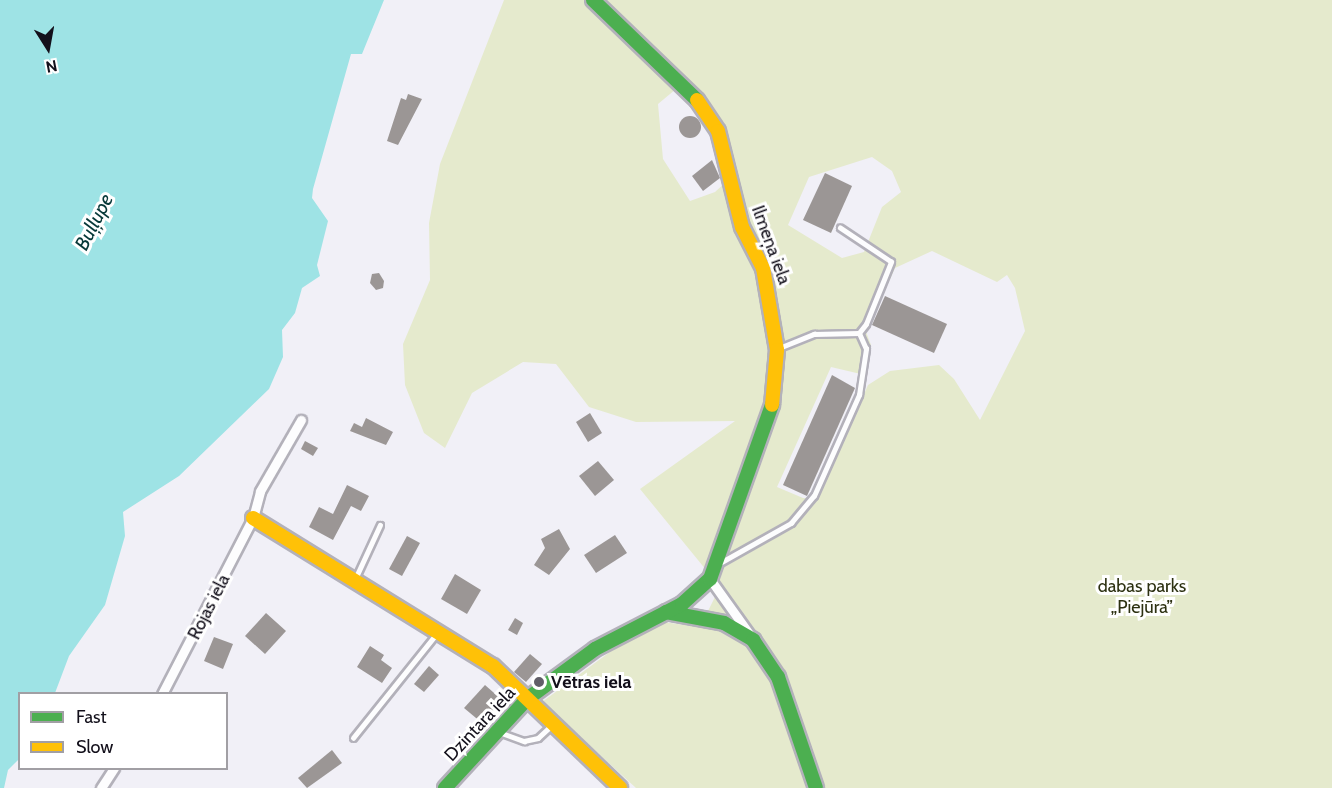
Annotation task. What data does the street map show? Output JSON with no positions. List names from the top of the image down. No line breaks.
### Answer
{"streets":{"street":["Ilmeņa iela","Rojas iela","Dzintara iela"]},"crossings":[["Ilmeņa iela","Dzintara iela"]],"water":["Buļļupe"],"parks":["dabas parks „Piejūra”"],"places":["Vētras iela"],"legend":["Fast","Slow"],"north":"bottom"}
